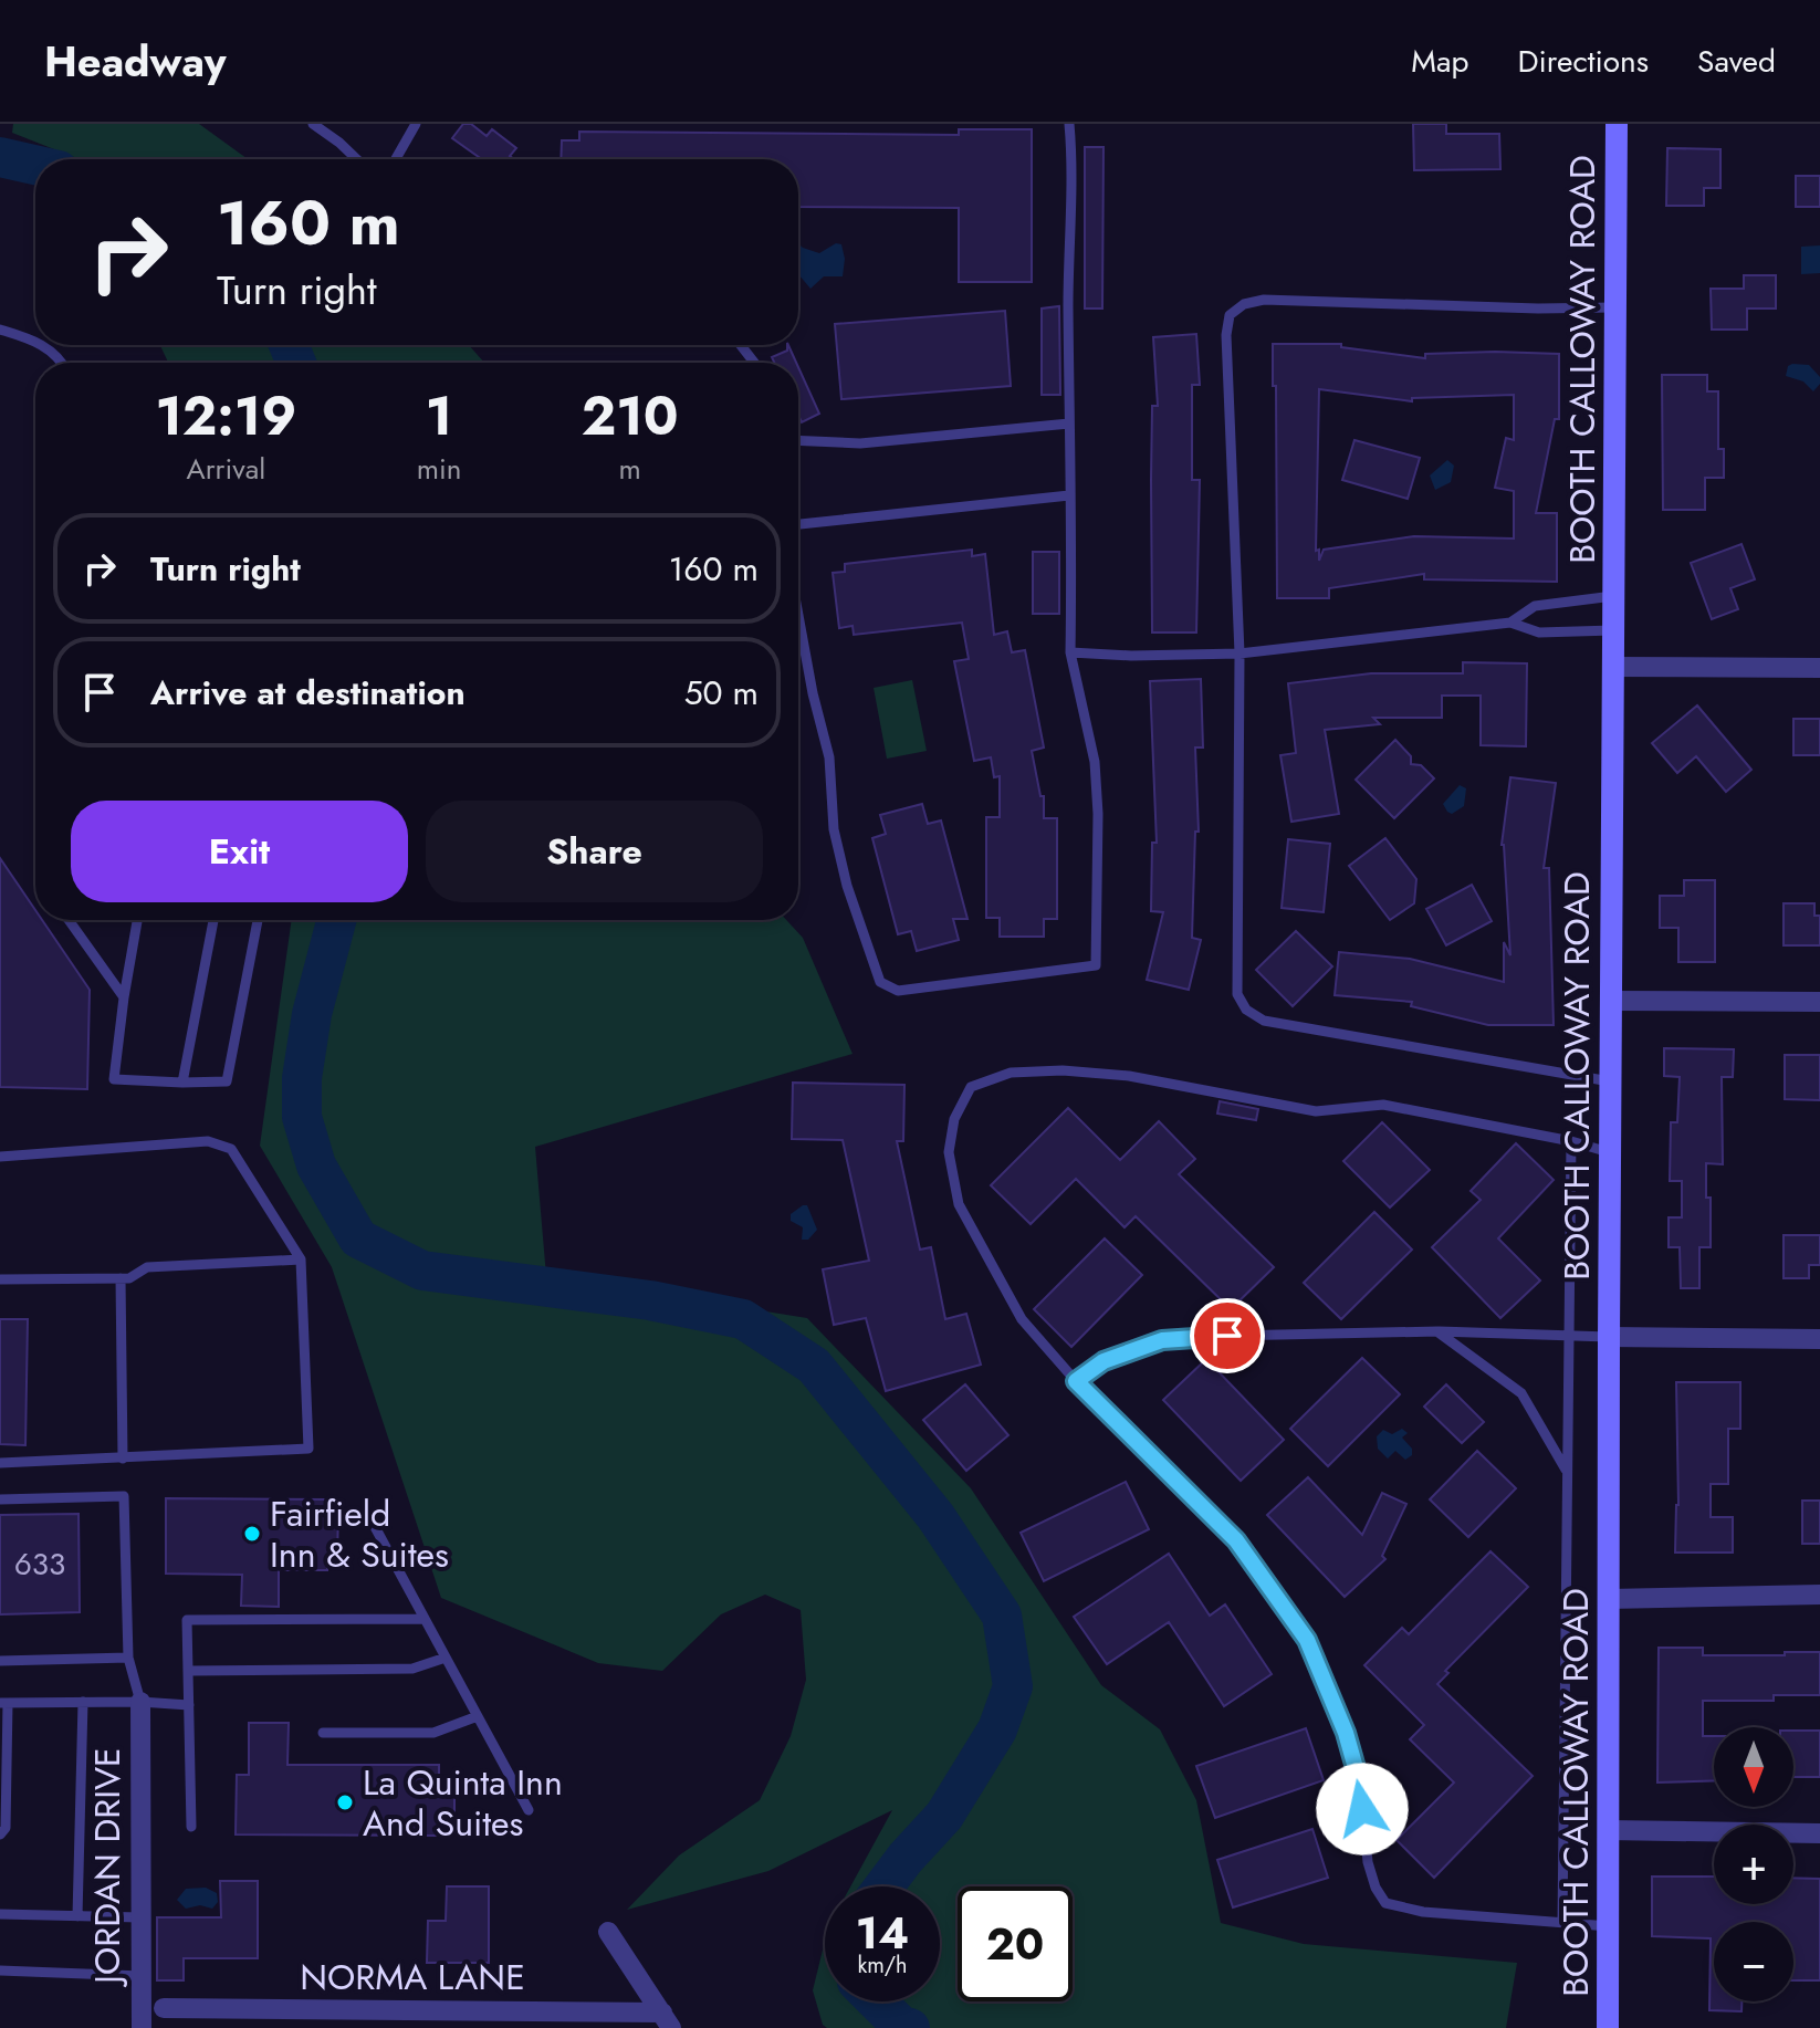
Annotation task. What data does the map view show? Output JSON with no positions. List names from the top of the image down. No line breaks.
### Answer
{"streets":{"street":["BOOTH CALLOWAY ROAD","JORDAN DRIVE","NORMA LANE"]},"places":["Fairfield Inn & Suites","La Quinta Inn And Suites"],"house_numbers":["633"],"north":"bottom","page":{"header":"Headway","nav":["Map","Directions","Saved"],"turn":["160 m","Turn right"],"eta":["12:19","Arrival","1","min","210","m"],"list":[{"name":"Turn right","value":"160 m"},{"name":"Arrive at destination","value":"50 m"}],"buttons":["Exit","Share"],"map_buttons":["+","−"],"speed":"14 km/h","limit":"20"}}
